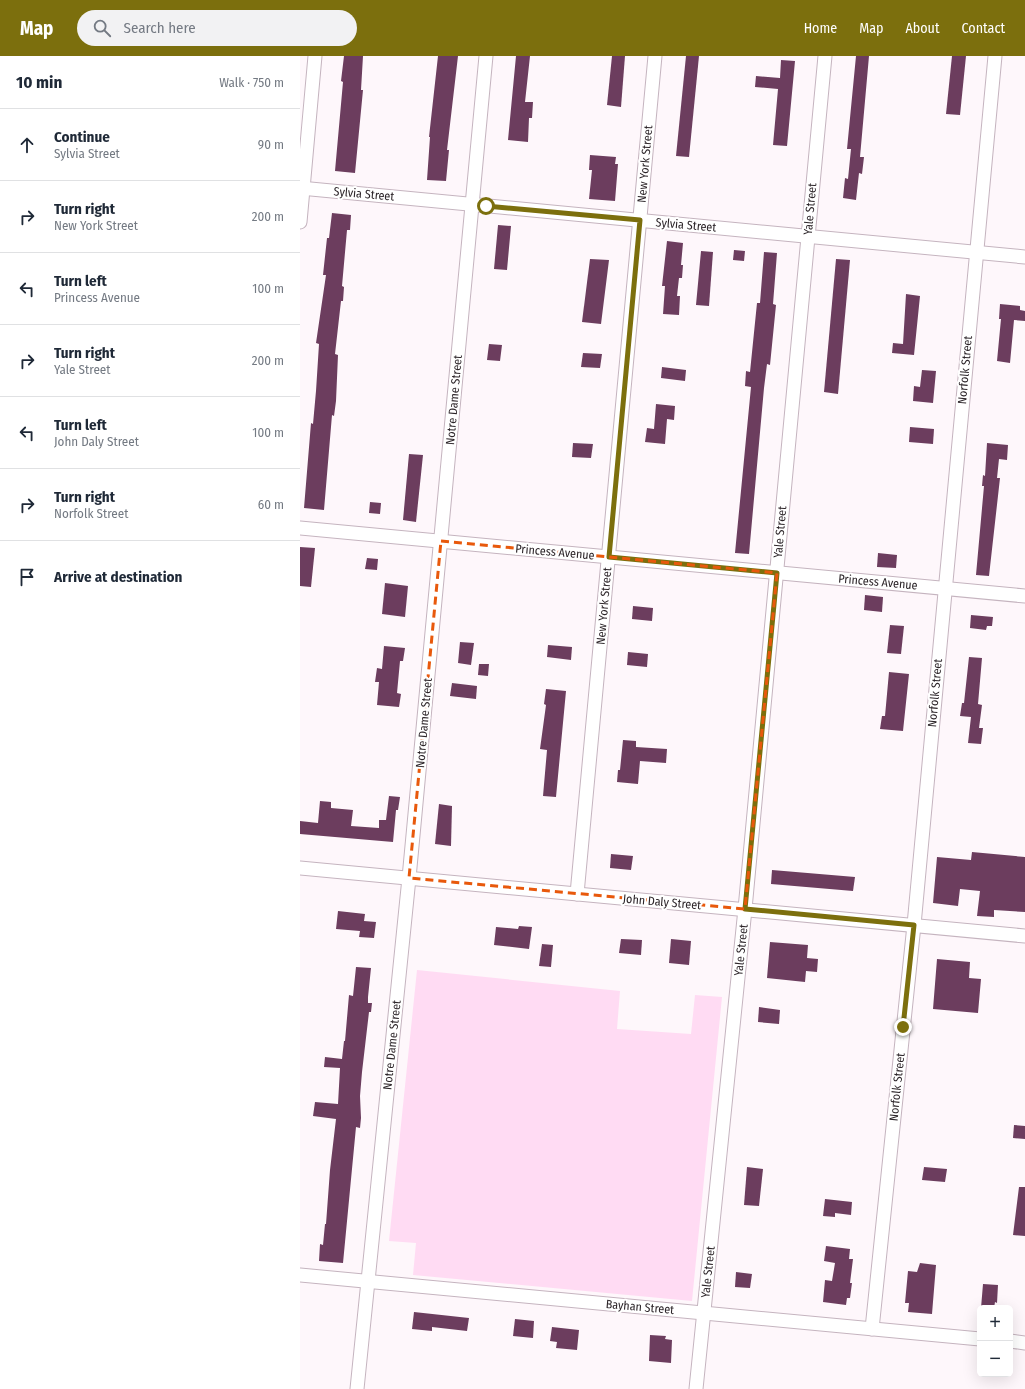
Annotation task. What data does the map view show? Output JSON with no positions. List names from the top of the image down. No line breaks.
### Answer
{"streets":{"street":["New York Street","Sylvia Street","Yale Street","Norfolk Street","Notre Dame Street","Princess Avenue","John Daly Street","Bayhan Street"]},"crossings":[["New York Street","Sylvia Street"],["New York Street","Princess Avenue"],["New York Street","John Daly Street"],["Sylvia Street","Yale Street"],["Sylvia Street","Norfolk Street"],["Sylvia Street","Notre Dame Street"],["Yale Street","Princess Avenue"],["Yale Street","John Daly Street"],["Yale Street","Bayhan Street"],["Norfolk Street","Princess Avenue"],["Norfolk Street","John Daly Street"],["Norfolk Street","Bayhan Street"],["Notre Dame Street","Princess Avenue"],["Notre Dame Street","John Daly Street"],["Notre Dame Street","Bayhan Street"]],"page":{"header":"Map","search":"Search here","nav":["Home","Map","About","Contact"],"heading":["10 min","Walk · 750 m"],"list":[["Continue","Sylvia Street","90 m"],["Turn right","New York Street","200 m"],["Turn left","Princess Avenue","100 m"],["Turn right","Yale Street","200 m"],["Turn left","John Daly Street","100 m"],["Turn right","Norfolk Street","60 m"],"Arrive at destination"],"map_buttons":["+","−"]}}
